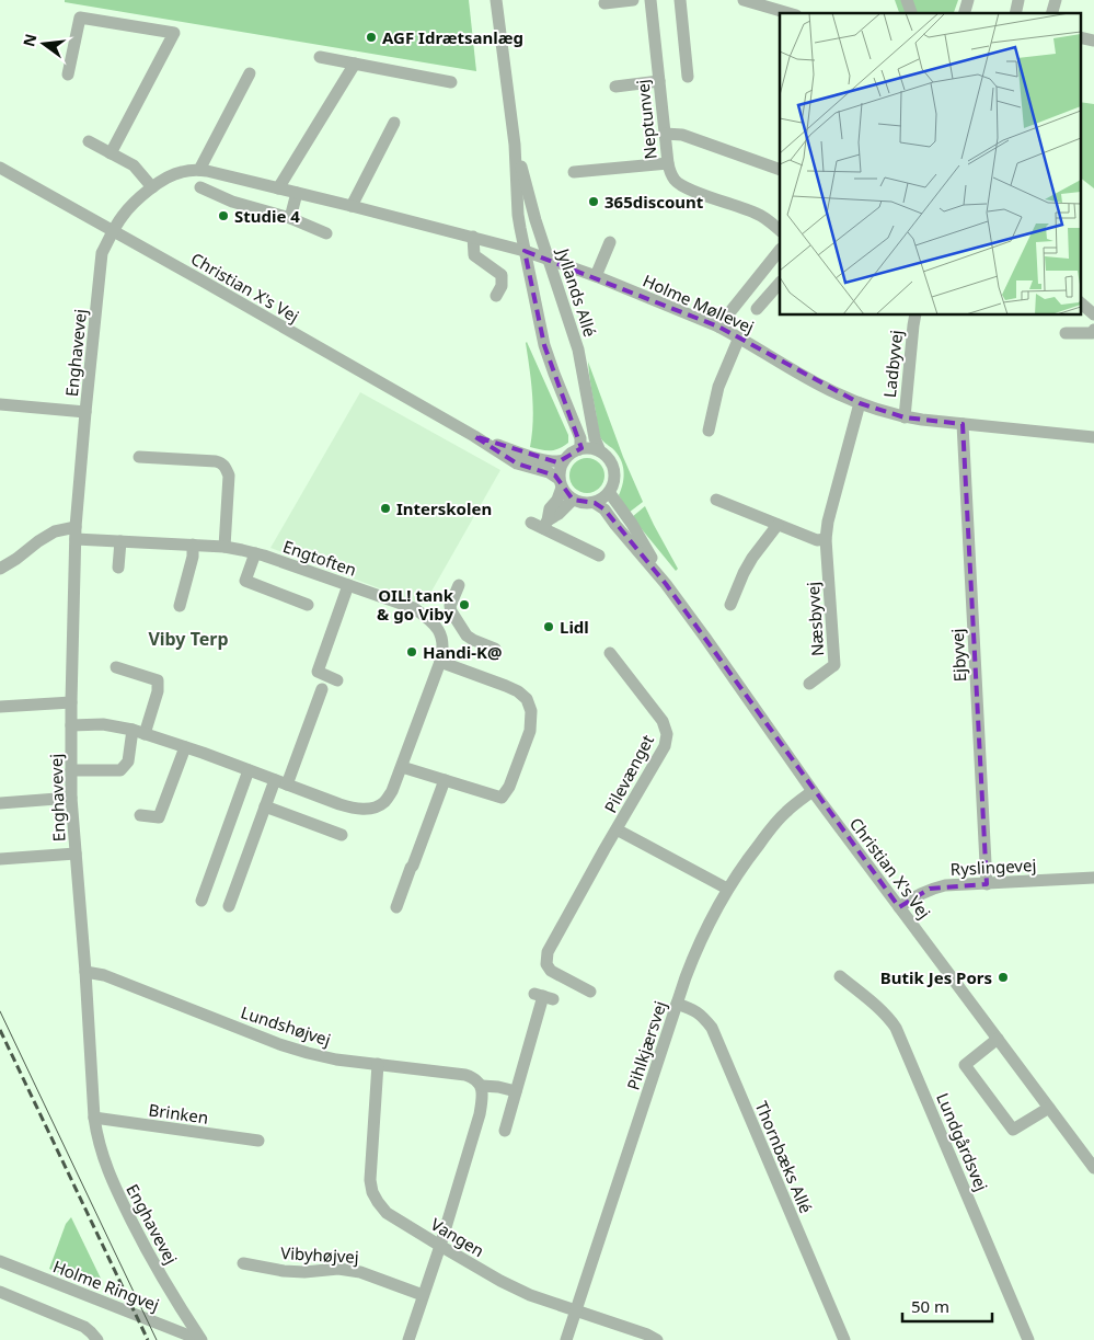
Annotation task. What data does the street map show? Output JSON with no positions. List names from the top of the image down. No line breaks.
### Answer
{"streets":{"street":["Neptunvej","Christian X's Vej","Jyllands Allé","Holme Møllevej","Enghavevej","Ladbyvej","Engtoften","Næsbyvej","Ejbyvej","Pilevænget","Ryslingevej","Lundshøjvej","Pihlkjærsvej","Brinken","Lundgårdsvej","Thornbæks Allé","Vangen","Vibyhøjvej","Holme Ringvej"]},"crossings":[["Christian X's Vej","Jyllands Allé"],["Christian X's Vej","Holme Møllevej"],["Christian X's Vej","Enghavevej"],["Christian X's Vej","Ryslingevej"],["Christian X's Vej","Pihlkjærsvej"],["Jyllands Allé","Holme Møllevej"],["Holme Møllevej","Enghavevej"],["Holme Møllevej","Ladbyvej"],["Holme Møllevej","Næsbyvej"],["Holme Møllevej","Ejbyvej"],["Enghavevej","Engtoften"],["Enghavevej","Lundshøjvej"],["Enghavevej","Brinken"],["Enghavevej","Holme Ringvej"],["Ejbyvej","Ryslingevej"],["Pilevænget","Pihlkjærsvej"],["Lundshøjvej","Vangen"],["Pihlkjærsvej","Thornbæks Allé"],["Pihlkjærsvej","Vangen"]],"districts":["Viby Terp"],"places":["AGF Idrætsanlæg","365discount","Studie 4","Interskolen","OIL! tank & go Viby","Lidl","Handi-K@","Butik Jes Pors"],"scale_bar":"50 m","north":"left"}
